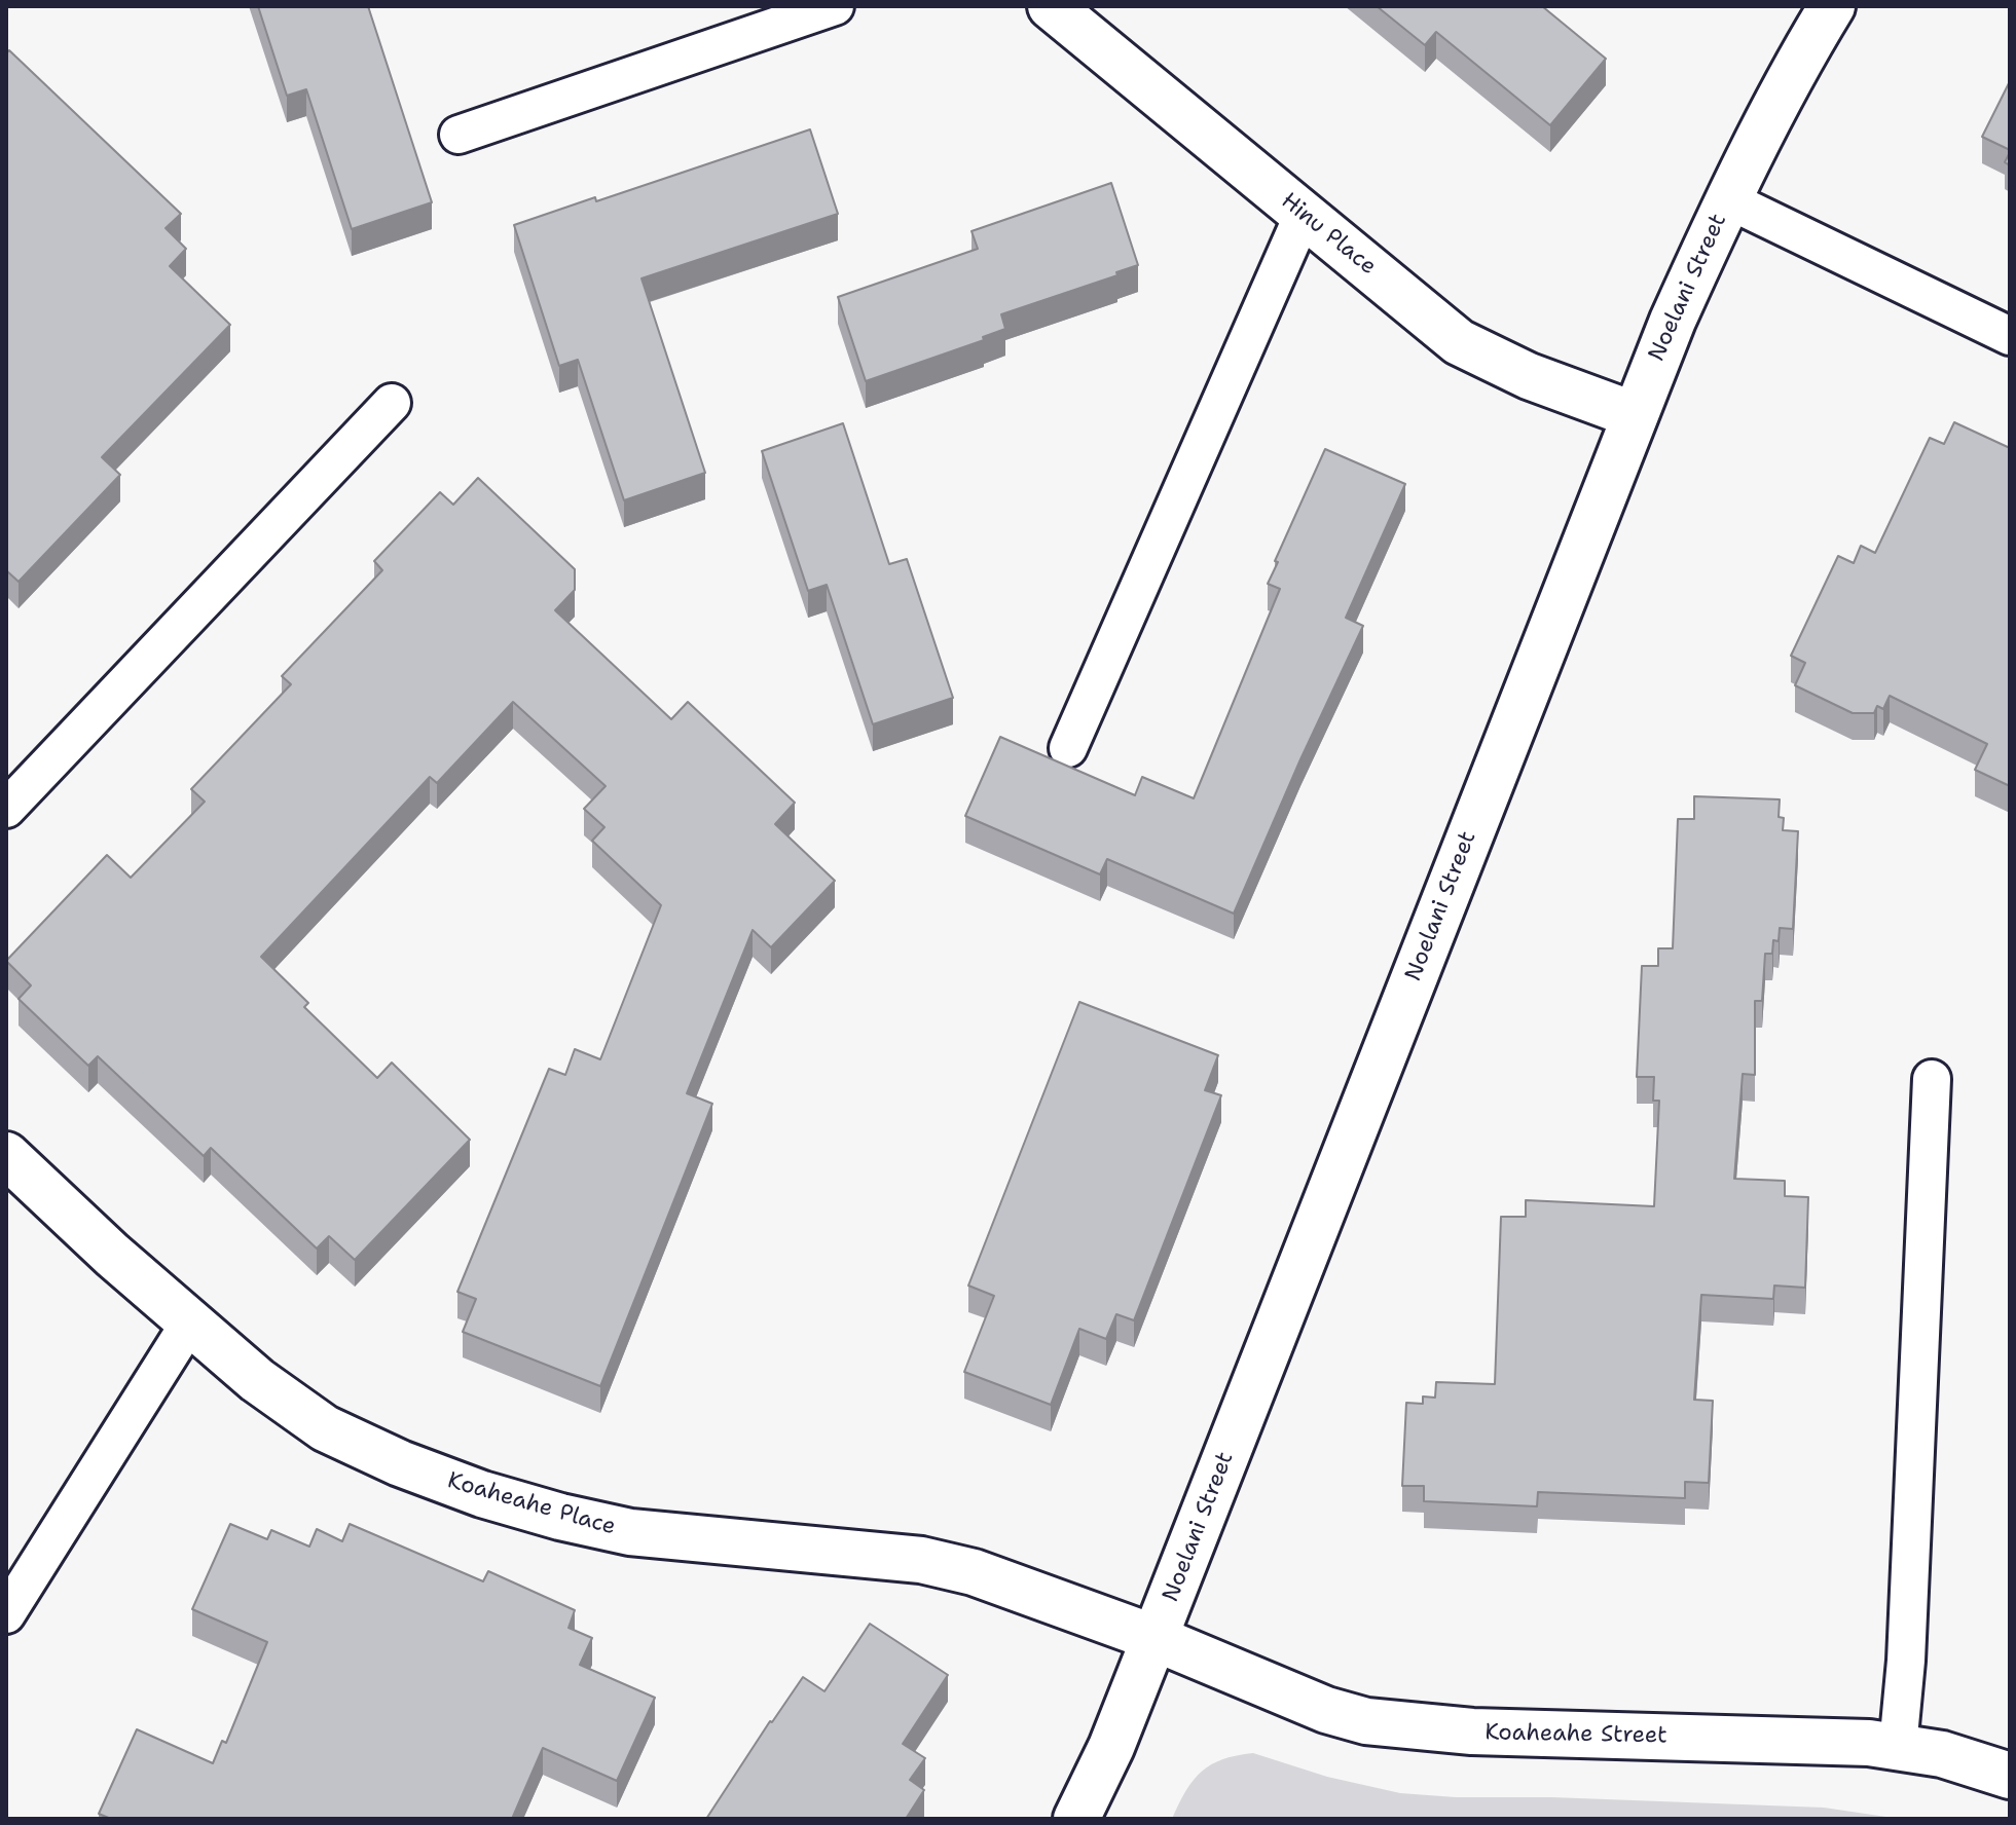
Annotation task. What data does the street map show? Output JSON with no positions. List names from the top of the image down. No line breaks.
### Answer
{"streets":{"street":["Hinu Place","Noelani Street","Koaheahe Place","Koaheahe Street"]},"crossings":[["Hinu Place","Noelani Street"],["Noelani Street","Koaheahe Place"],["Noelani Street","Koaheahe Street"],["Koaheahe Place","Koaheahe Street"]]}
